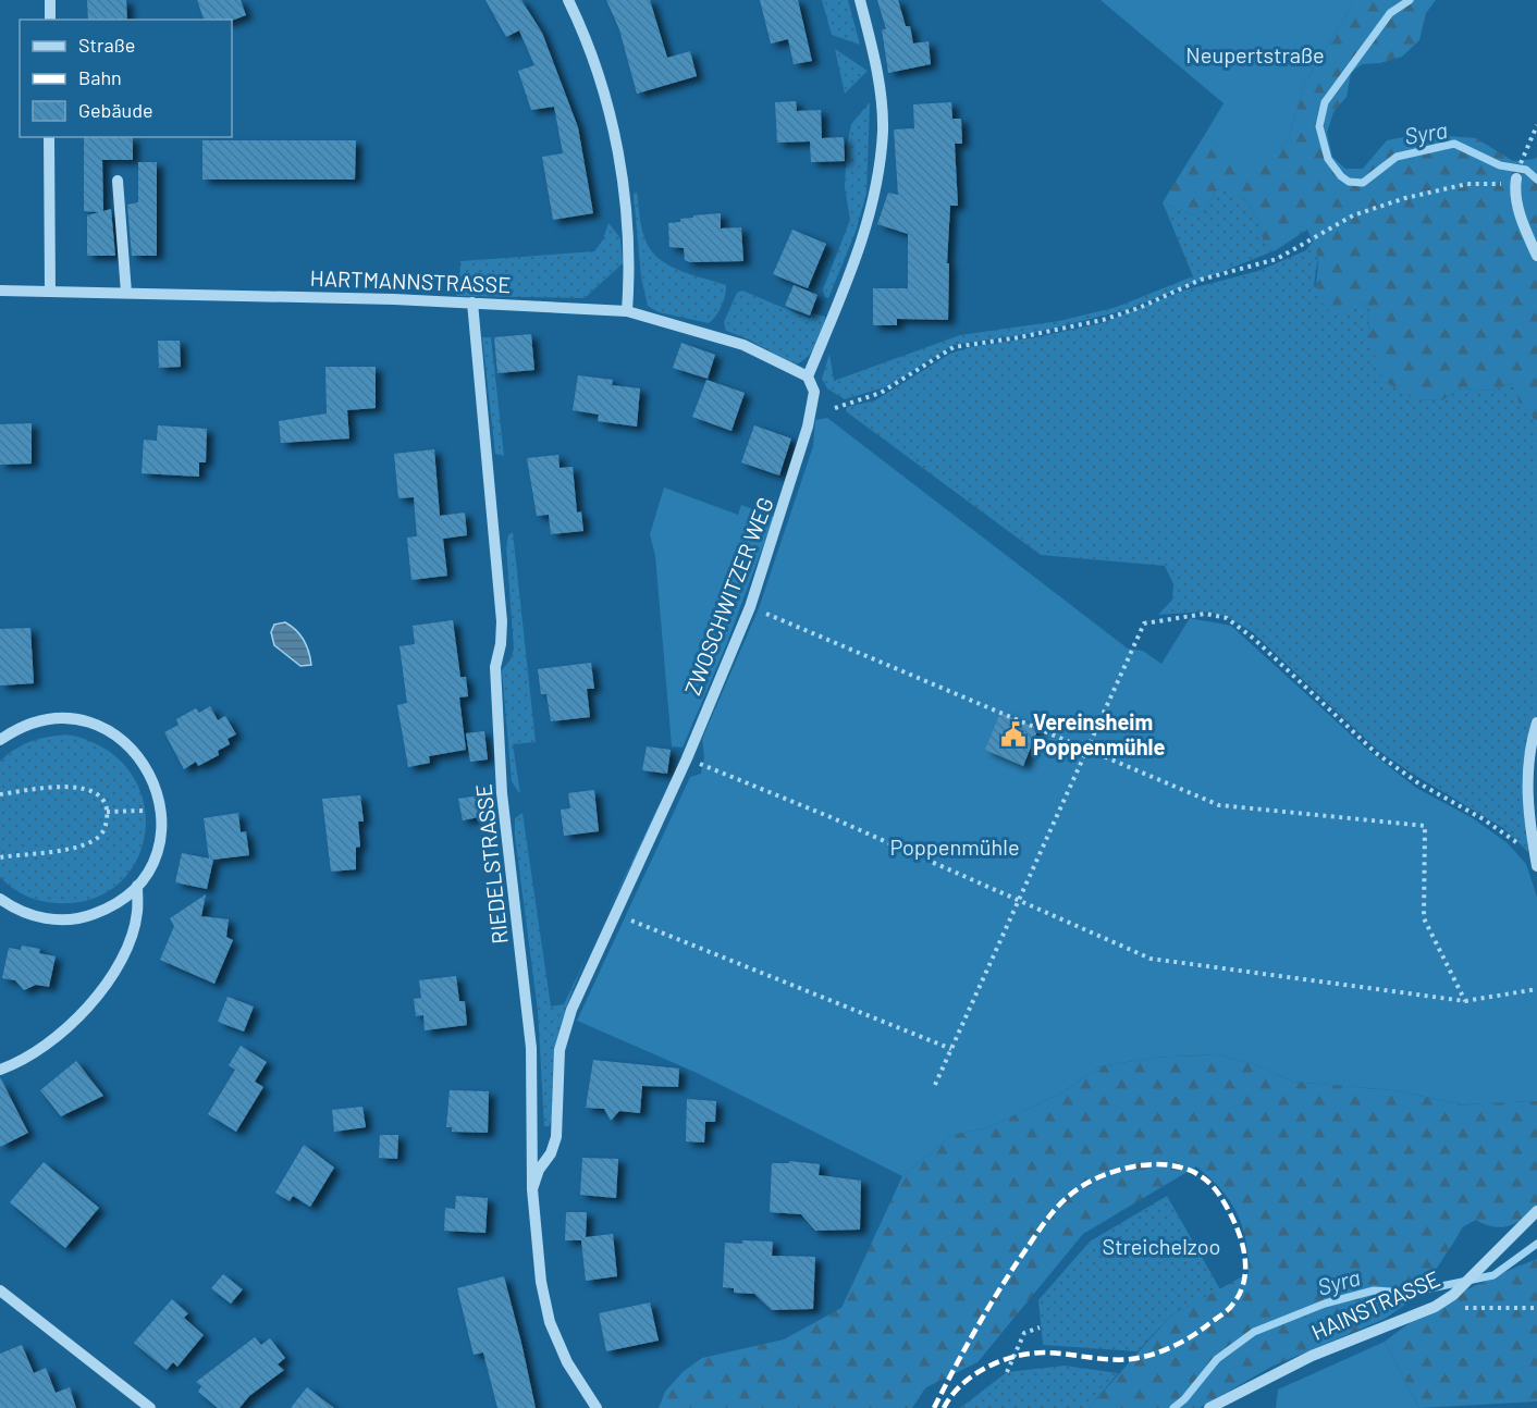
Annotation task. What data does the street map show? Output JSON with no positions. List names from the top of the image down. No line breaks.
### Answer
{"streets":{"street":["HARTMANNSTRASSE","ZWOSCHWITZER WEG","RIEDELSTRASSE","HAINSTRASSE"]},"crossings":[["HARTMANNSTRASSE","ZWOSCHWITZER WEG"],["HARTMANNSTRASSE","RIEDELSTRASSE"],["ZWOSCHWITZER WEG","RIEDELSTRASSE"]],"water":["Syra"],"parks":["Neupertstraße","Poppenmühle","Streichelzoo"],"places":{"public building":["Vereinsheim Poppenmühle"]},"legend":["Straße","Bahn","Gebäude"]}
